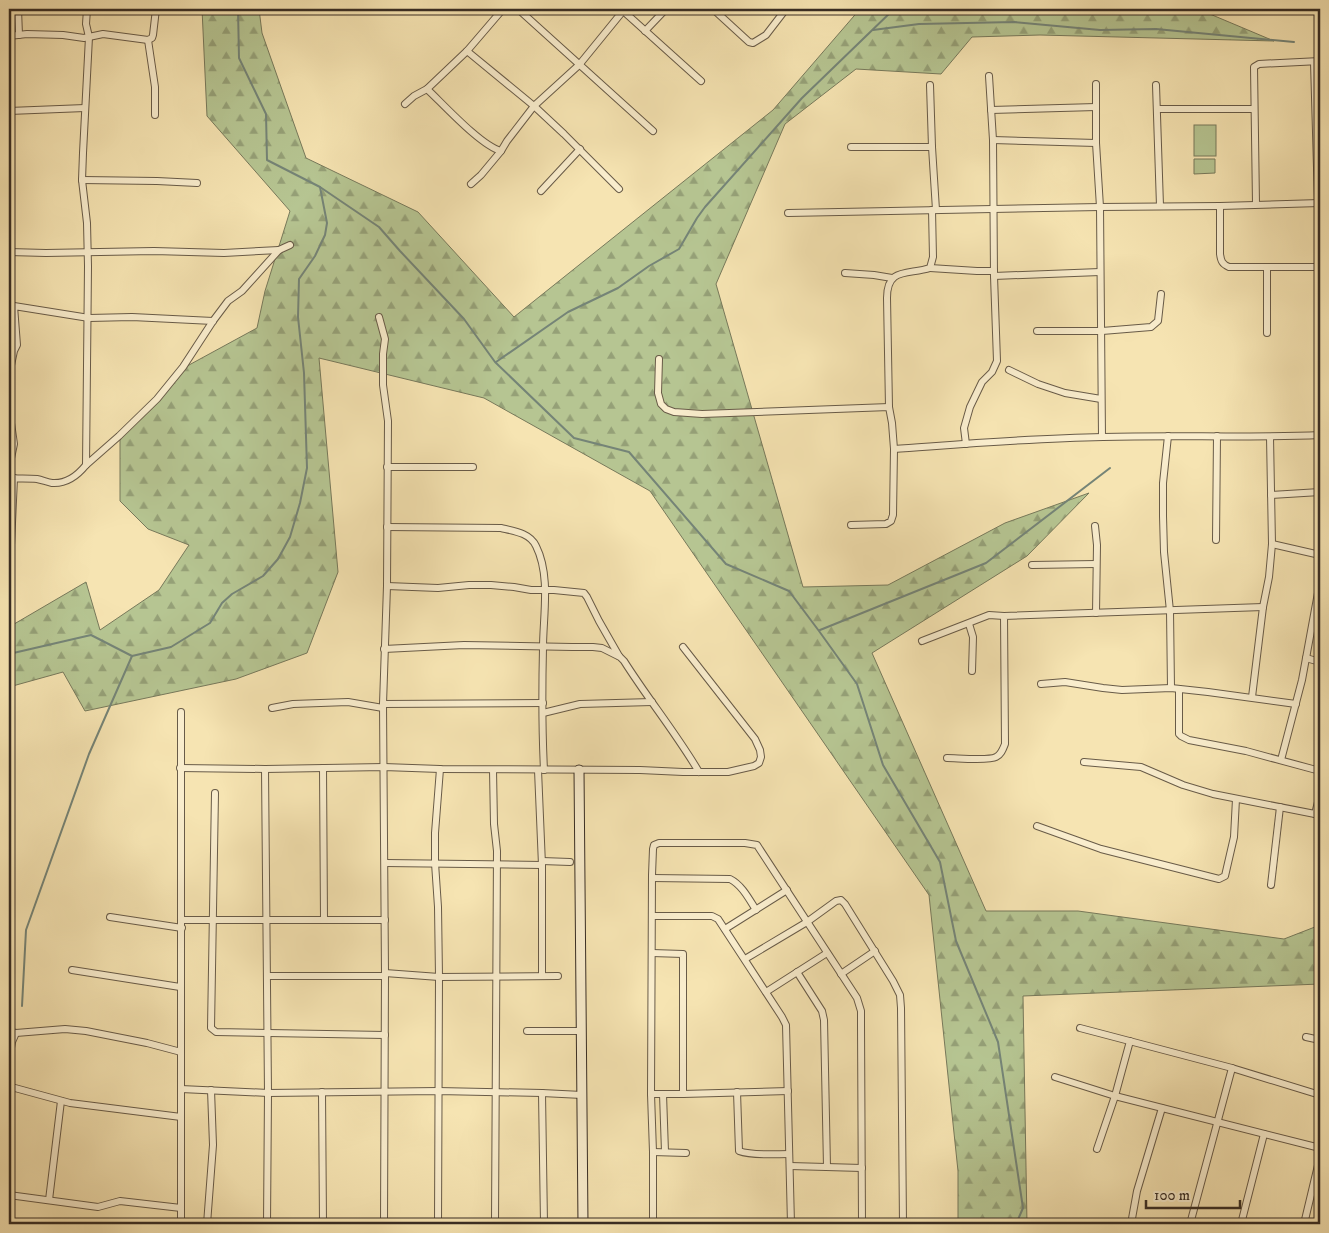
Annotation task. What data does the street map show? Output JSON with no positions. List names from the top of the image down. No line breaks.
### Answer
{"scale_bar":"100 m"}
